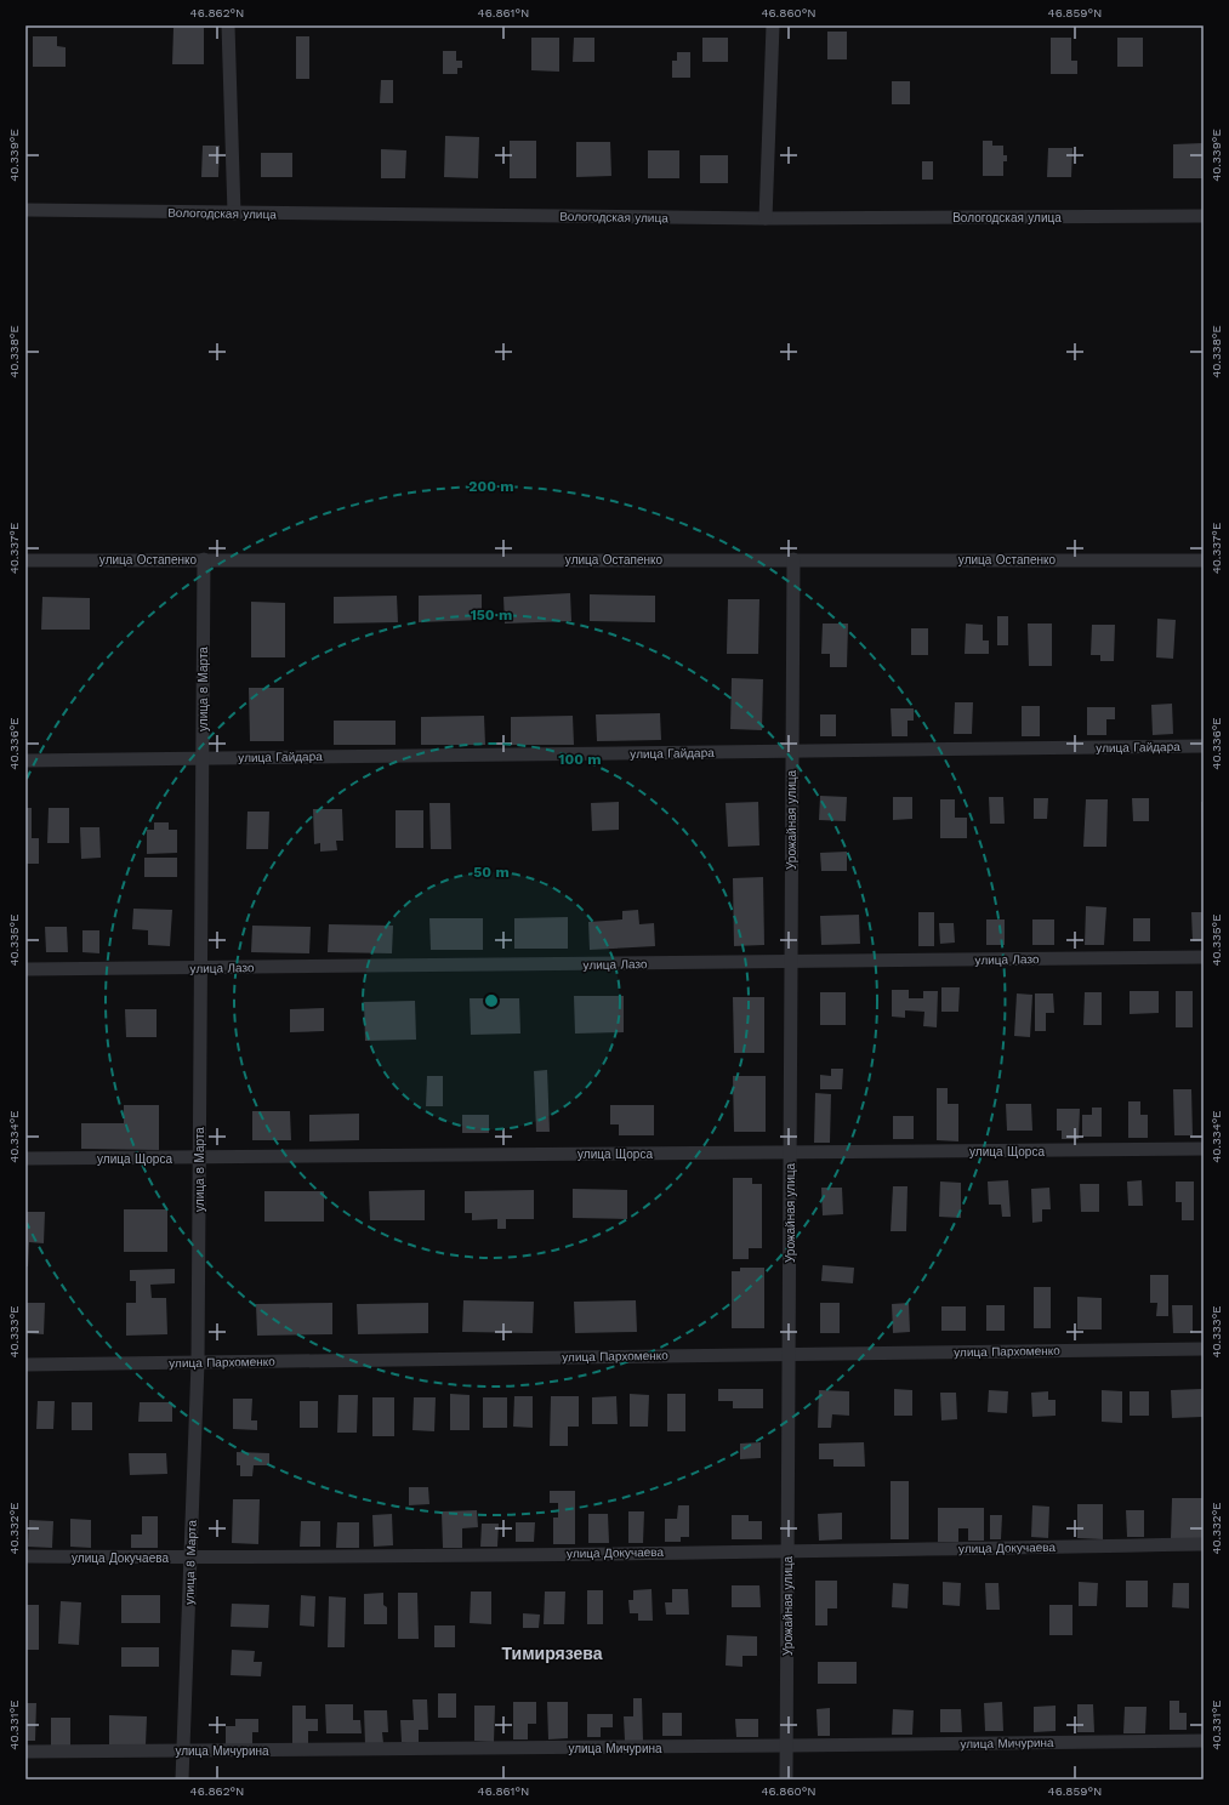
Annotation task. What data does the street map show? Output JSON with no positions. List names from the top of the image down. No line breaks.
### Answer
{"streets":{"street":["Вологодская улица","улица Остапенко","улица 8 Марта","улица Гайдара","Урожайная улица","улица Лазо","улица Щорса","улица Пархоменко","улица Докучаева","улица Мичурина"]},"crossings":[["улица Остапенко","улица 8 Марта"],["улица Остапенко","Урожайная улица"],["улица 8 Марта","улица Гайдара"],["улица 8 Марта","улица Лазо"],["улица 8 Марта","улица Щорса"],["улица 8 Марта","улица Пархоменко"],["улица 8 Марта","улица Докучаева"],["улица 8 Марта","улица Мичурина"],["улица Гайдара","Урожайная улица"],["Урожайная улица","улица Лазо"],["Урожайная улица","улица Щорса"],["Урожайная улица","улица Пархоменко"],["Урожайная улица","улица Докучаева"],["Урожайная улица","улица Мичурина"]],"districts":["Тимирязева"],"coordinates":["46.862°N","46.861°N","46.860°N","46.859°N","40.339°E","40.338°E","40.337°E","40.336°E","40.335°E","40.334°E","40.333°E","40.332°E","40.331°E"],"rings":["200 m","150 m","100 m","50 m"]}
